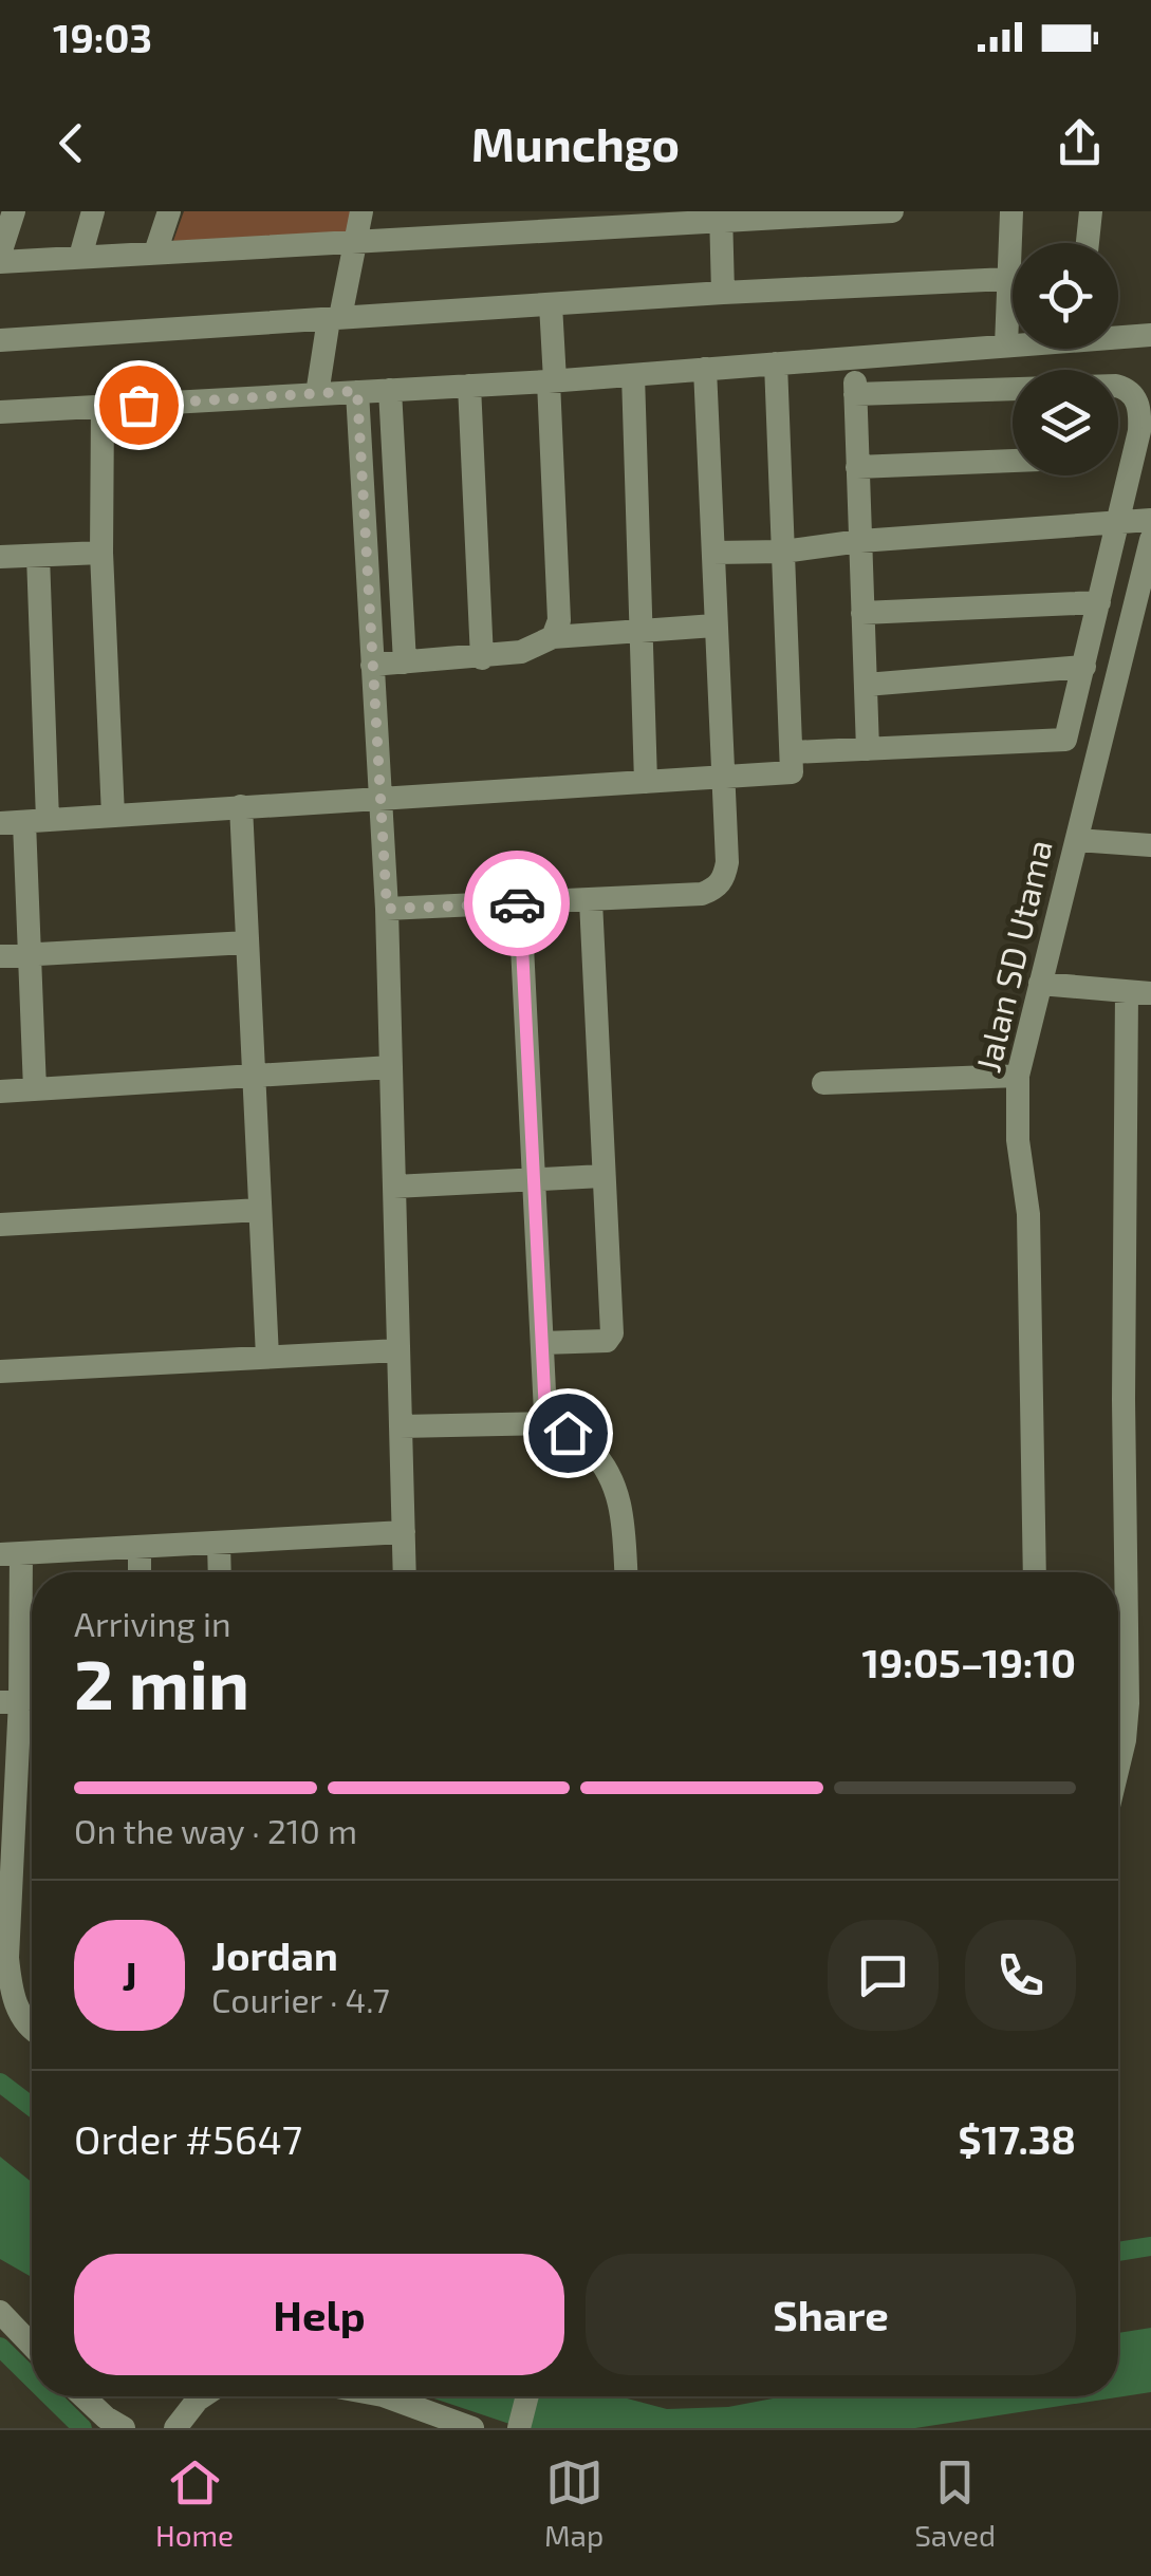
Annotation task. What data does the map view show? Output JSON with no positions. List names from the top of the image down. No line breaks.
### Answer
{"streets":{"street":["Jalan SD Utama"]},"page":{"status":"19:03","header":"Munchgo","heading":["2 min","Arriving in","19:05–19:10"],"panel":["Jordan","Courier · 4.7","Order #5647","$17.38"],"bar":"On the way · 210 m","round":"J","buttons":["Help","Share"],"tabs":["Home","Map","Saved"]}}
